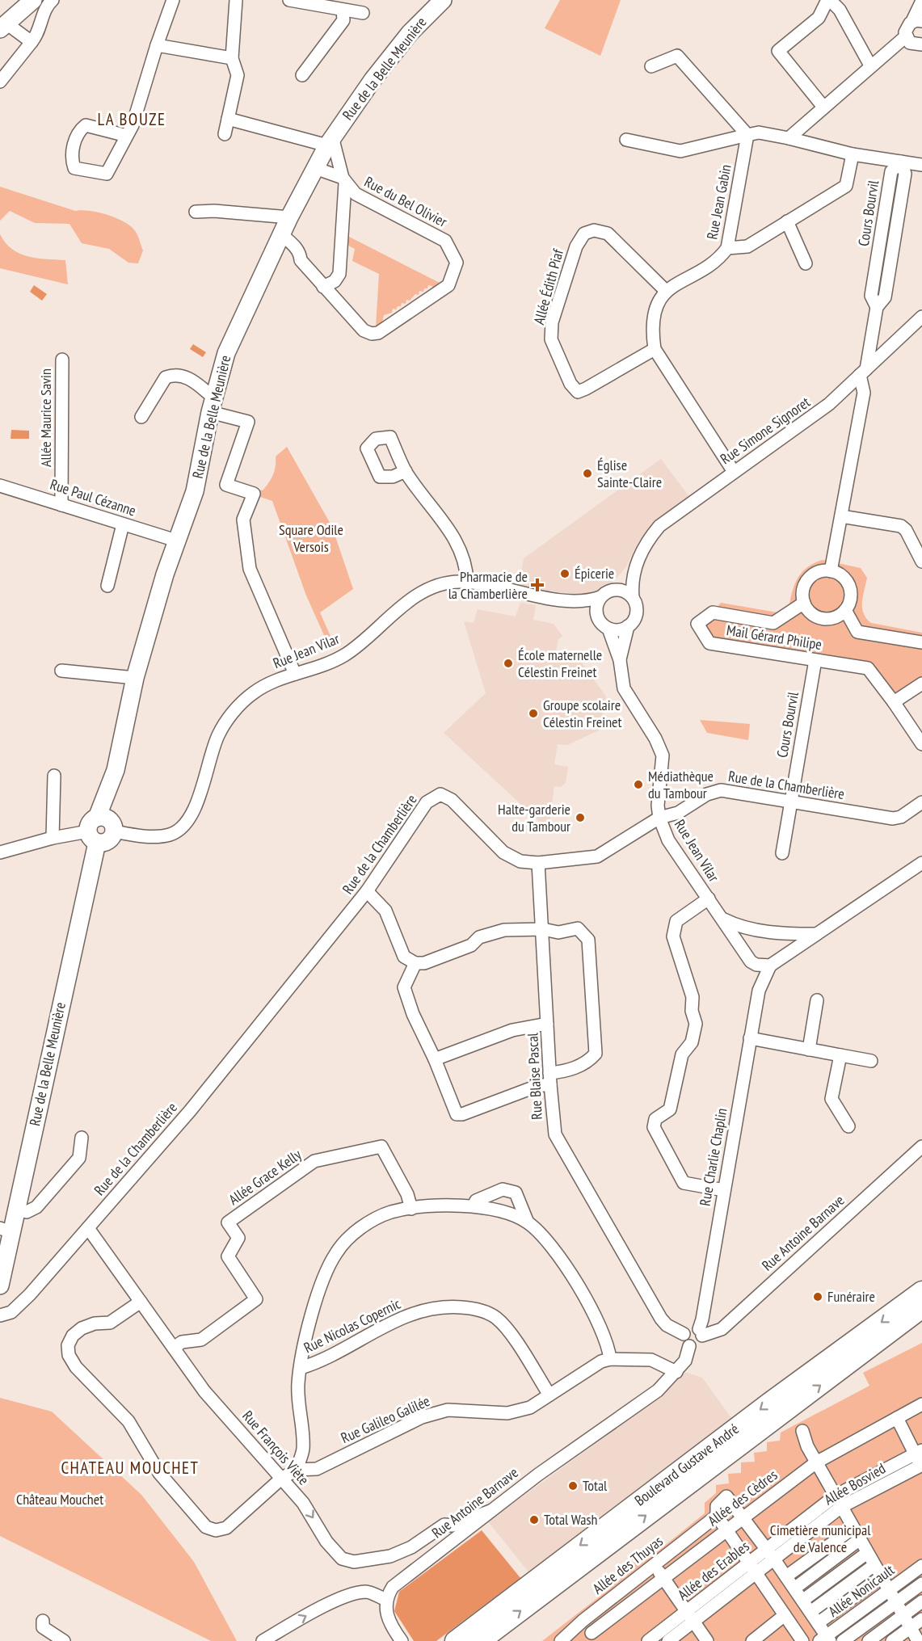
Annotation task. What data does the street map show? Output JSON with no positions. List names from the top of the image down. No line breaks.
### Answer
{"streets":{"main road":["Boulevard Gustave André"],"street":["Rue de la Belle Meunière","Rue du Bel Olivier","Rue Jean Gabin","Cours Bourvil","Allée Édith Piaf","Allée Maurice Savin","Rue Simone Signoret","Rue Paul Cézanne","Mail Gérard Philipe","Rue Jean Vilar","Rue de la Chamberlière","Rue Blaise Pascal","Rue Charlie Chaplin","Allée Grace Kelly","Rue Antoine Barnave","Rue Nicolas Copernic","Rue Galileo Galilée","Rue François Viète","Allée Bosvied","Allée des Cèdres","Allée des Thuyas","Allée des Erables","Allée Nonicault"]},"crossings":[["Rue de la Belle Meunière","Rue du Bel Olivier"],["Rue de la Belle Meunière","Rue Paul Cézanne"],["Rue de la Belle Meunière","Rue Jean Vilar"],["Rue Jean Gabin","Allée Édith Piaf"],["Cours Bourvil","Rue Simone Signoret"],["Cours Bourvil","Mail Gérard Philipe"],["Cours Bourvil","Rue de la Chamberlière"],["Allée Maurice Savin","Rue Paul Cézanne"],["Rue Simone Signoret","Rue Jean Vilar"],["Rue Jean Vilar","Rue de la Chamberlière"],["Rue Jean Vilar","Rue Charlie Chaplin"],["Rue de la Chamberlière","Rue Blaise Pascal"],["Rue de la Chamberlière","Rue François Viète"],["Rue Blaise Pascal","Rue Charlie Chaplin"],["Rue Blaise Pascal","Rue Antoine Barnave"],["Rue Charlie Chaplin","Rue Antoine Barnave"],["Allée Grace Kelly","Rue François Viète"],["Rue Antoine Barnave","Rue Galileo Galilée"],["Rue Antoine Barnave","Rue François Viète"],["Rue Nicolas Copernic","Rue Galileo Galilée"],["Rue Galileo Galilée","Rue François Viète"],["Allée Bosvied","Allée des Erables"]],"one_way":["Rue François Viète"],"districts":["LA BOUZE","CHATEAU MOUCHET"],"parks":["Square Odile Versois","Château Mouchet","Cimetière municipal de Valence"],"places":{"other":["Église Sainte-Claire","Épicerie","École maternelle Célestin Freinet","Groupe scolaire Célestin Freinet","Médiathèque du Tambour","Halte-garderie du Tambour","Funéraire","Total","Total Wash"],"health":["Pharmacie de la Chamberlière"]}}
